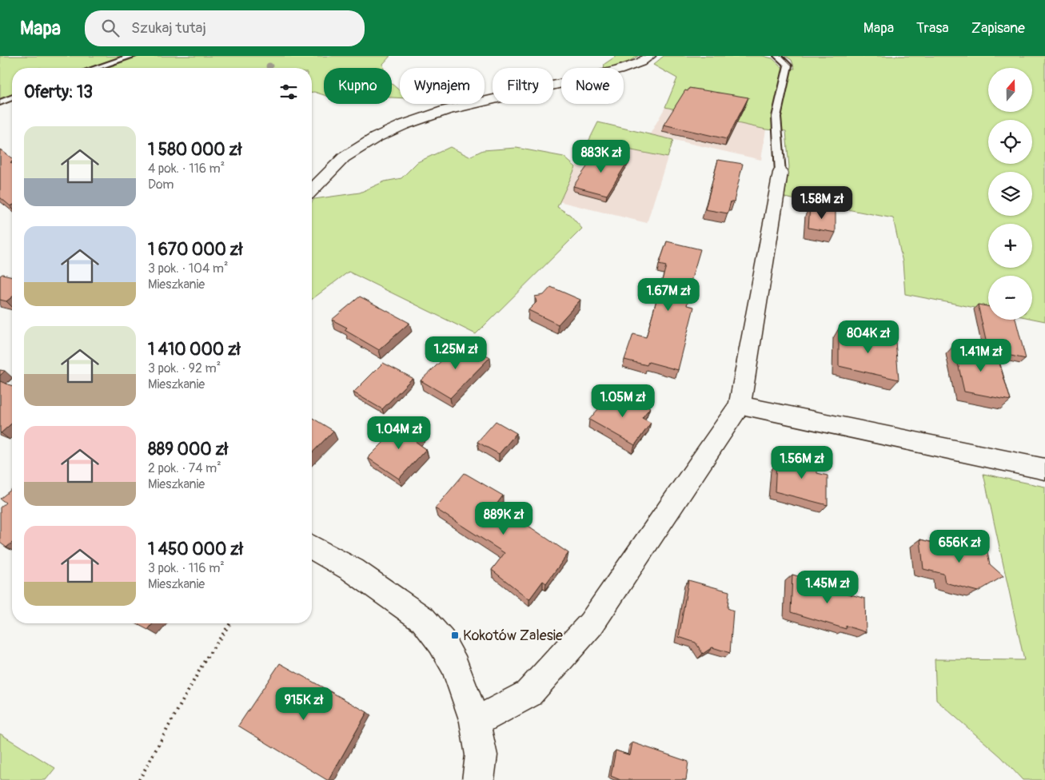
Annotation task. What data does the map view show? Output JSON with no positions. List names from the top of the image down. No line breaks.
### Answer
{"places":{"transit":["Kokotów Zalesie"]},"north":"top","page":{"header":"Mapa","search":"Szukaj tutaj","nav":["Mapa","Trasa","Zapisane"],"map_buttons":["+","−"],"chip":["Kupno","Wynajem","Filtry","Nowe"],"heading":"Oferty: 13","list":[{"name":"1 580 000 zł","note":"4 pok. · 116 m² · Dom"},{"name":"1 670 000 zł","note":"3 pok. · 104 m² · Mieszkanie"},{"name":"1 410 000 zł","note":"3 pok. · 92 m² · Mieszkanie"},{"name":"889 000 zł","note":"2 pok. · 74 m² · Mieszkanie"},{"name":"1 450 000 zł","note":"3 pok. · 116 m² · Mieszkanie"}],"price":["883K zł","1.58M zł","1.67M zł","804K zł","1.25M zł","1.41M zł","1.05M zł","1.04M zł","1.56M zł","889K zł","656K zł","1.45M zł","915K zł"]}}
